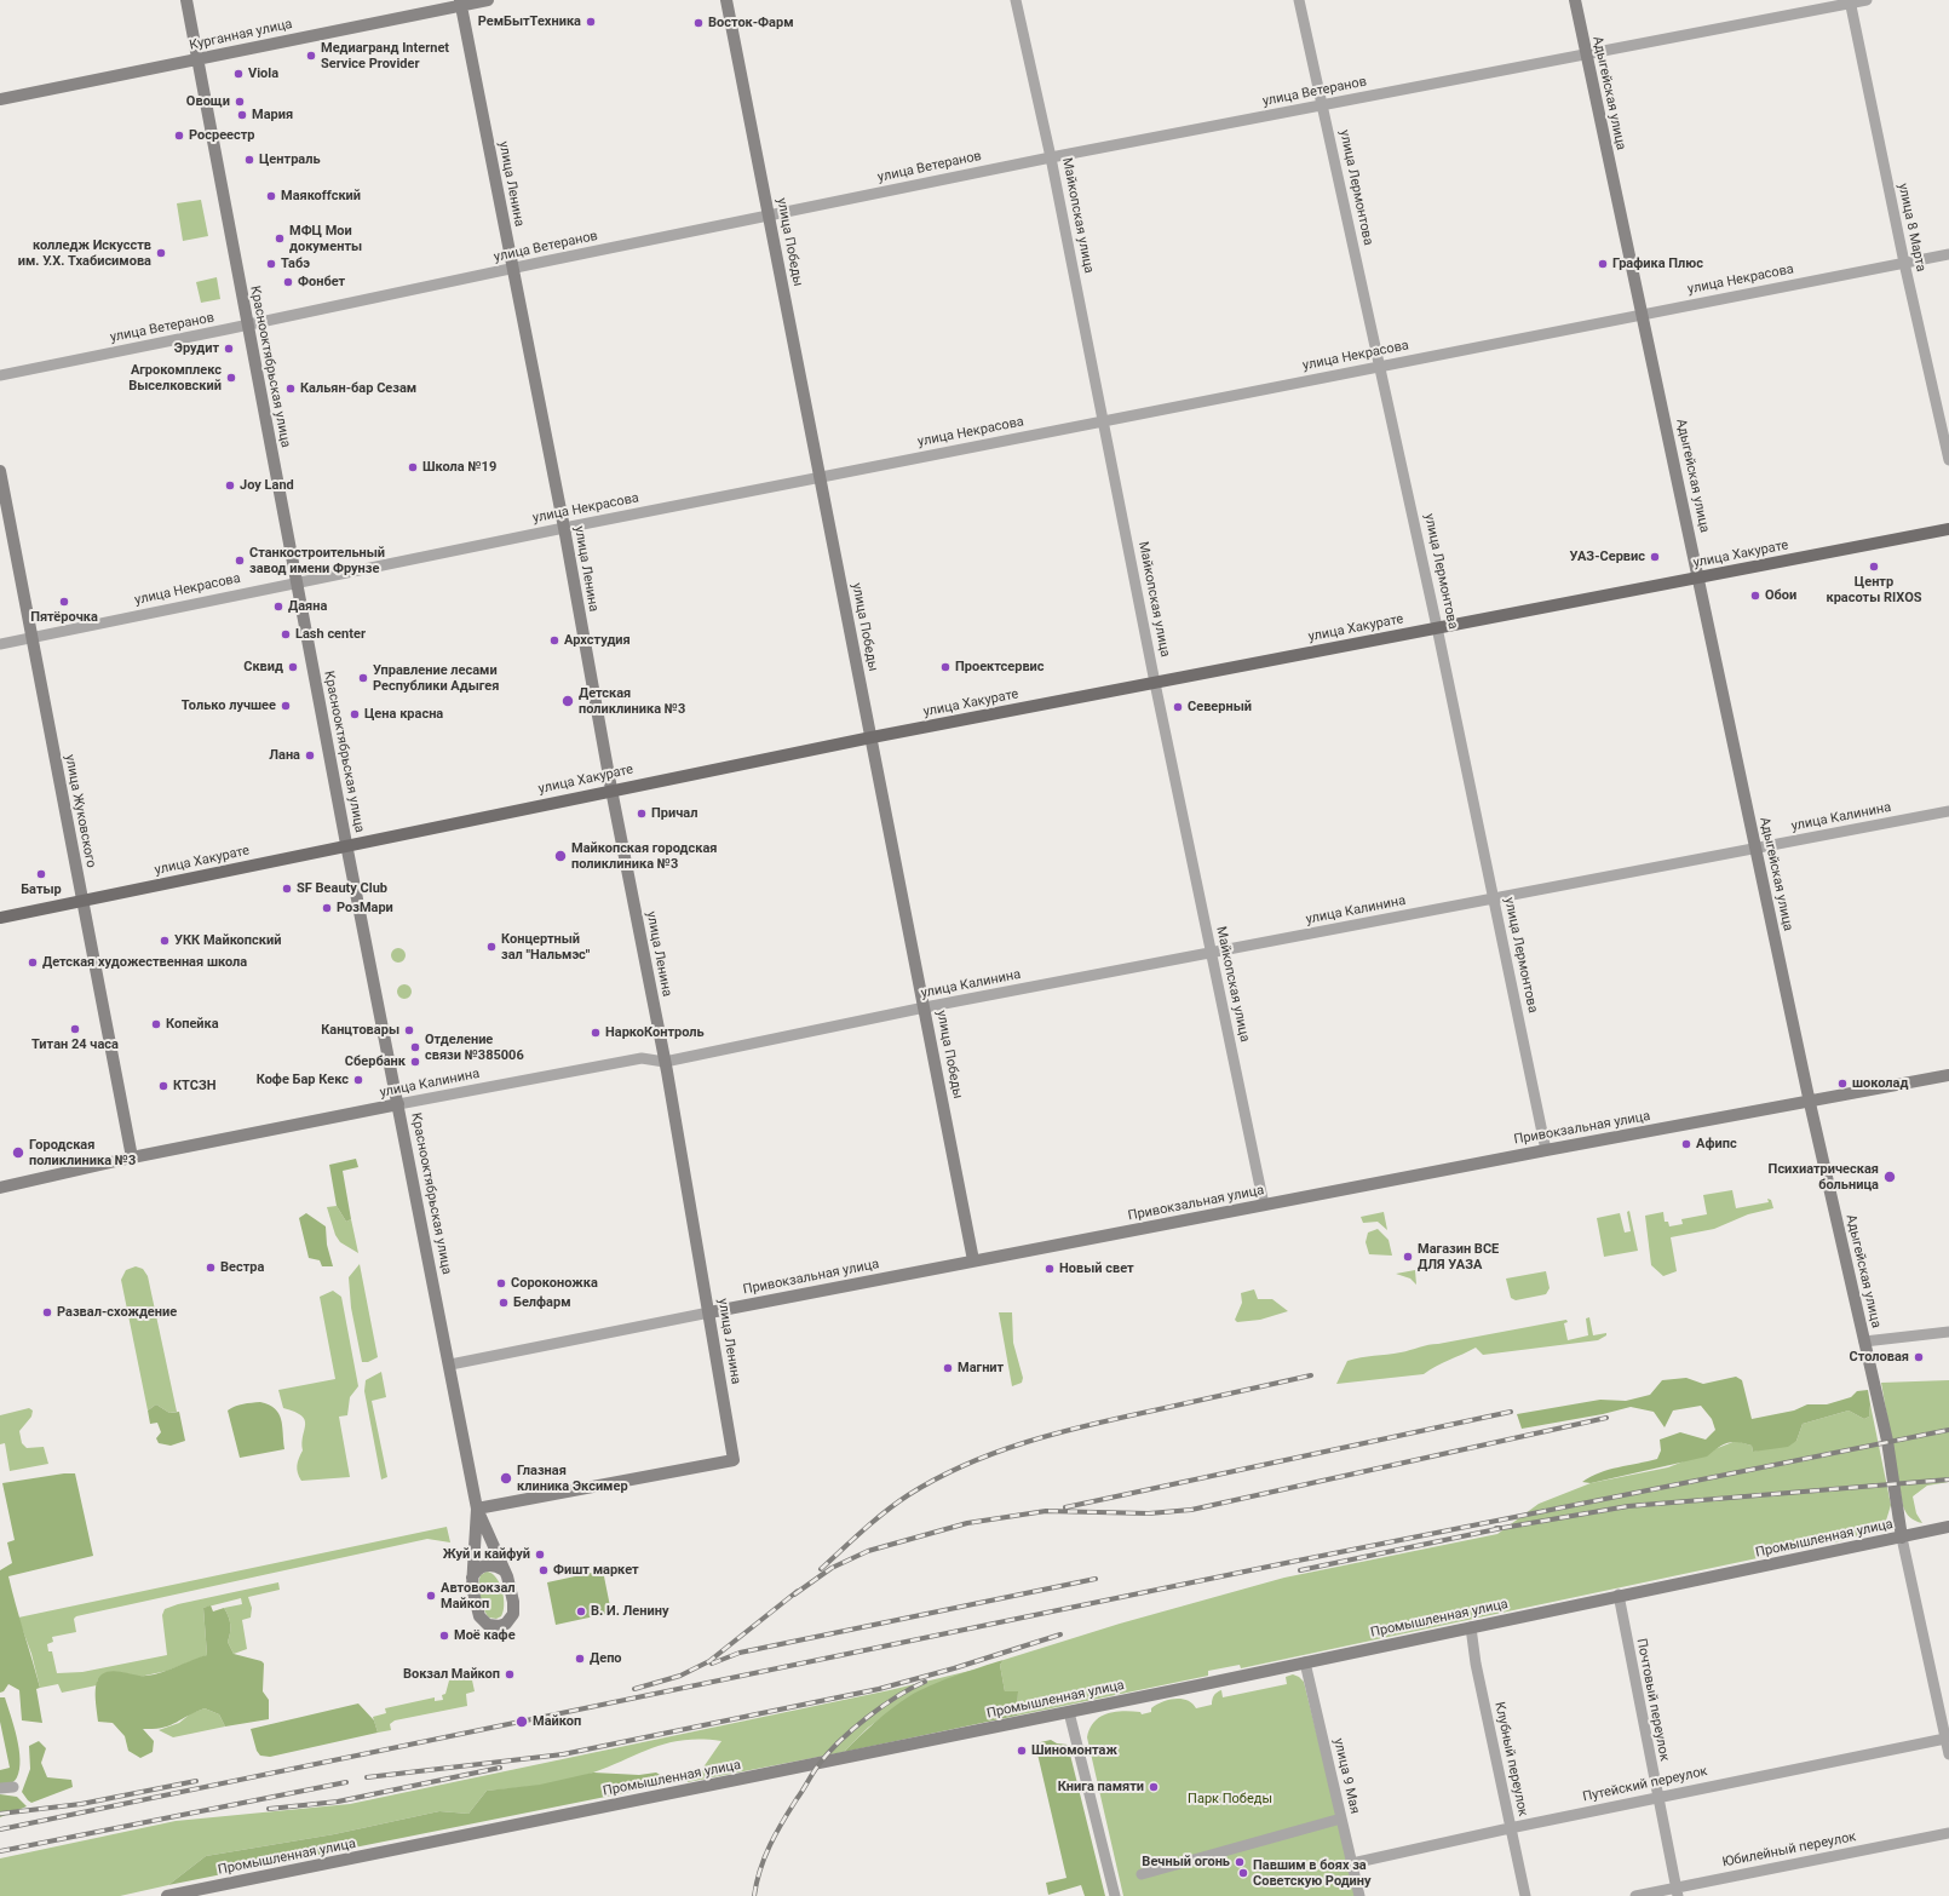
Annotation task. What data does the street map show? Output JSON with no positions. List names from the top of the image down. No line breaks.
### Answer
{"streets":{"main road":["улица Хакурате"],"street":["Курганная улица","улица Ветеранов","Адыгейская улица","улица Ленина","улица Лермонтова","Майкопская улица","улица 8 Марта","улица Победы","улица Некрасова","Краснооктябрьская улица","улица Жуковского","улица Калинина","Привокзальная улица","Промышленная улица","Почтовый переулок","Клубный переулок","улица 9 Мая","Путейский переулок","Юбилейный переулок"]},"crossings":[["Курганная улица","улица Ленина"],["Курганная улица","Краснооктябрьская улица"],["улица Ветеранов","Адыгейская улица"],["улица Ветеранов","улица Ленина"],["улица Ветеранов","улица Лермонтова"],["улица Ветеранов","Майкопская улица"],["улица Ветеранов","улица 8 Марта"],["улица Ветеранов","улица Победы"],["улица Ветеранов","Краснооктябрьская улица"],["Адыгейская улица","улица Некрасова"],["Адыгейская улица","улица Хакурате"],["Адыгейская улица","улица Калинина"],["Адыгейская улица","Привокзальная улица"],["Адыгейская улица","Промышленная улица"],["Адыгейская улица","Путейский переулок"],["улица Ленина","улица Некрасова"],["улица Ленина","Краснооктябрьская улица"],["улица Ленина","улица Хакурате"],["улица Ленина","улица Калинина"],["улица Ленина","Привокзальная улица"],["улица Лермонтова","улица Некрасова"],["улица Лермонтова","улица Хакурате"],["улица Лермонтова","улица Калинина"],["улица Лермонтова","Привокзальная улица"],["Майкопская улица","улица Некрасова"],["Майкопская улица","улица Хакурате"],["Майкопская улица","улица Калинина"],["Майкопская улица","Привокзальная улица"],["улица 8 Марта","улица Некрасова"],["улица Победы","улица Некрасова"],["улица Победы","улица Хакурате"],["улица Победы","улица Калинина"],["улица Победы","Привокзальная улица"],["улица Некрасова","Краснооктябрьская улица"],["улица Некрасова","улица Жуковского"],["Краснооктябрьская улица","улица Хакурате"],["Краснооктябрьская улица","улица Калинина"],["Краснооктябрьская улица","Привокзальная улица"],["улица Хакурате","улица Жуковского"],["улица Жуковского","улица Калинина"],["Промышленная улица","Почтовый переулок"],["Промышленная улица","Клубный переулок"],["Промышленная улица","улица 9 Мая"],["Почтовый переулок","Путейский переулок"],["Почтовый переулок","Юбилейный переулок"],["Клубный переулок","Путейский переулок"],["улица 9 Мая","Путейский переулок"]],"parks":["Парк Победы"],"places":["РемБытТехника","Восток-Фарм","Медиагранд Internet Service Provider","Viola","Овощи","Мария","Росреестр","Централь","Маякоffский","МФЦ Мои документы","колледж Искусств им. У.Х. Тхабисимова","Табэ","Графика Плюс","Фонбет","Эрудит","Агрокомплекс Выселковский","Кальян-бар Сезам","Школа №19","Joy Land","УАЗ-Сервис","Станкостроительный завод имени Фрунзе","Центр красоты RIXOS","Обои","Пятёрочка","Даяна","Lash center","Архстудия","Сквид","Проектсервис","Управление лесами Республики Адыгея","Детская поликлиника №3","Только лучшее","Северный","Цена красна","Лана","Причал","Майкопская городская поликлиника №3","Батыр","SF Beauty Club","РозМари","УКК Майкопский","Концертный зал \"Нальмэс\"","Детская художественная школа","Копейка","Титан 24 часа","Канцтовары","НаркоКонтроль","Отделение связи №385006","Сбербанк","Кофе Бар Кекс","шоколад","КТСЗН","Афипс","Городская поликлиника №3","Психиатрическая больница","Магазин ВСЕ ДЛЯ УАЗА","Вестра","Новый свет","Сороконожка","Белфарм","Развал-схождение","Столовая","Магнит","Глазная клиника Эксимер","Жуй и кайфуй","Фишт маркет","Автовокзал Майкоп","В. И. Ленину","Моё кафе","Депо","Вокзал Майкоп","Майкоп","Шиномонтаж","Книга памяти","Вечный огонь","Павшим в боях за Советскую Родину"]}
